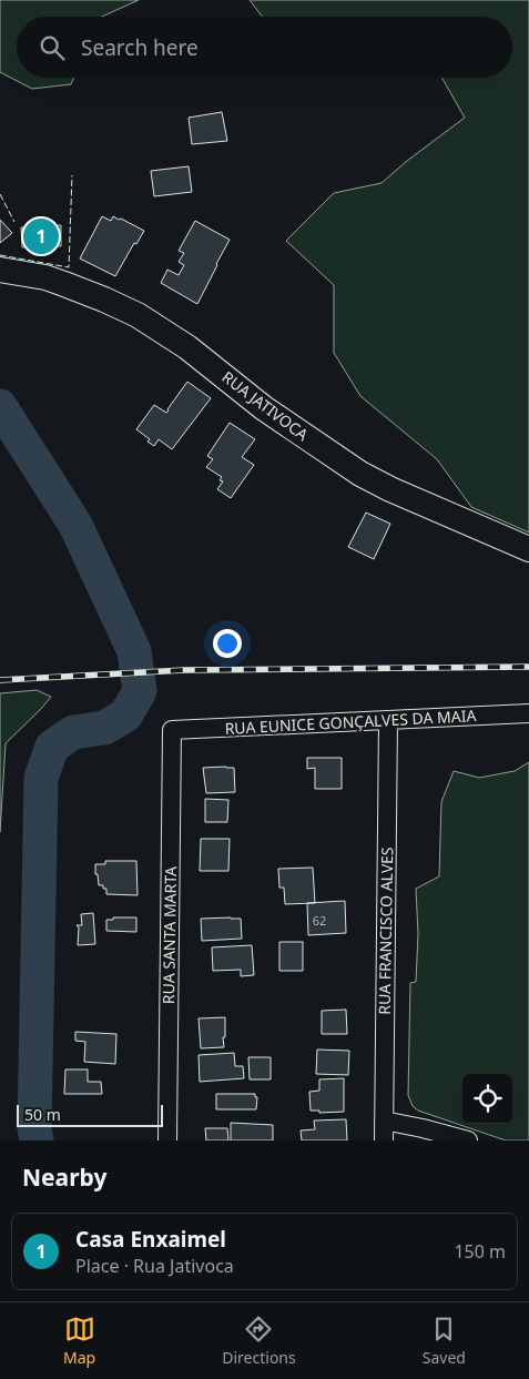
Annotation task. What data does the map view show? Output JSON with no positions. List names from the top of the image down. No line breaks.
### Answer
{"streets":{"street":["RUA JATIVOCA","RUA EUNICE GONÇALVES DA MAIA","RUA FRANCISCO ALVES","RUA SANTA MARTA"]},"crossings":[["RUA EUNICE GONÇALVES DA MAIA","RUA FRANCISCO ALVES"],["RUA EUNICE GONÇALVES DA MAIA","RUA SANTA MARTA"]],"house_numbers":["62"],"scale_bar":"50 m","page":{"search":"Search here","pins":"1","scale":"50 m","heading":"Nearby","list":[{"mark":"1","name":"Casa Enxaimel","note":"Place · Rua Jativoca","value":"150 m"}],"nav":["Map","Directions","Saved"]}}
